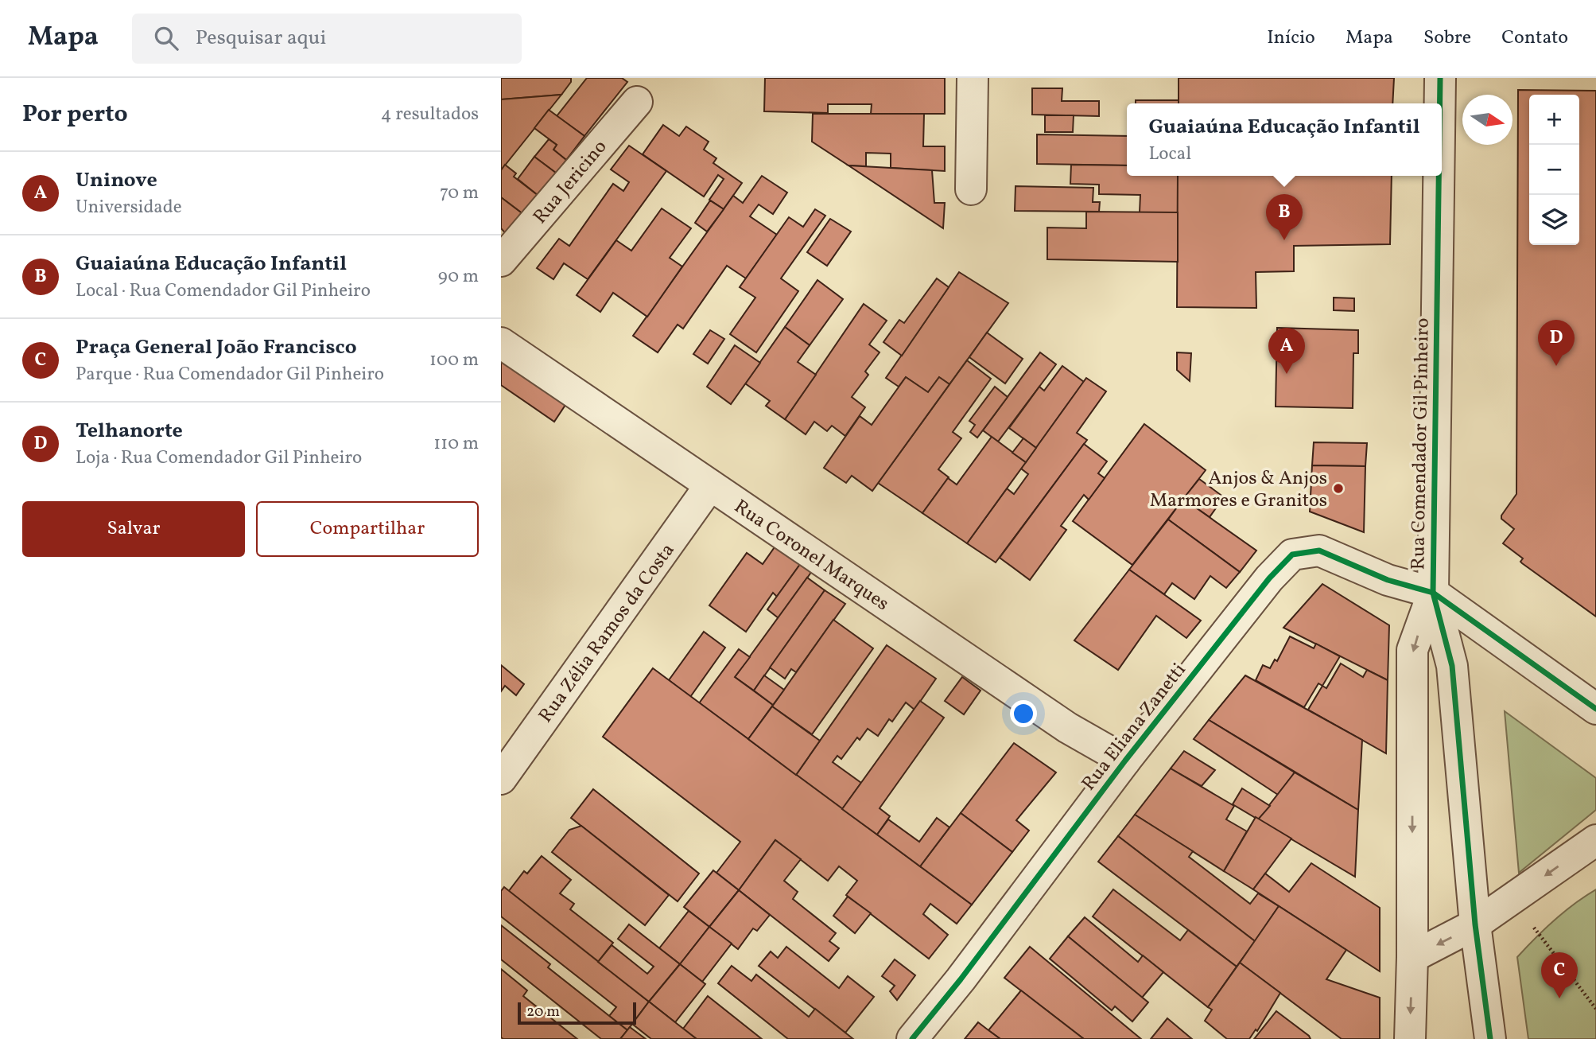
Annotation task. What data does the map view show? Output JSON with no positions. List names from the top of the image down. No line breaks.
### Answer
{"streets":{"street":["Rua Jericino","Rua Comendador Gil Pinheiro","Rua Coronel Marques","Rua Zélia Ramos da Costa","Rua Eliana Zanetti"]},"crossings":[["Rua Comendador Gil Pinheiro","Rua Eliana Zanetti"],["Rua Coronel Marques","Rua Zélia Ramos da Costa"],["Rua Coronel Marques","Rua Eliana Zanetti"]],"places":["Anjos & Anjos Marmores e Granitos"],"scale_bar":"20 m","north":"right","page":{"header":"Mapa","search":"Pesquisar aqui","nav":["Início","Mapa","Sobre","Contato"],"heading":["Por perto","4 resultados"],"map_buttons":["+","−"],"popup":["Guaiaúna Educação Infantil","Local"],"list":[{"mark":"A","name":"Uninove","note":"Universidade","value":"70 m"},{"mark":"B","name":"Guaiaúna Educação Infantil","note":"Local · Rua Comendador Gil Pinheiro","value":"90 m"},{"mark":"C","name":"Praça General João Francisco","note":"Parque · Rua Comendador Gil Pinheiro","value":"100 m"},{"mark":"D","name":"Telhanorte","note":"Loja · Rua Comendador Gil Pinheiro","value":"110 m"}],"pins":["B","D","A","C"],"buttons":["Salvar","Compartilhar"],"scale":"20 m"}}
